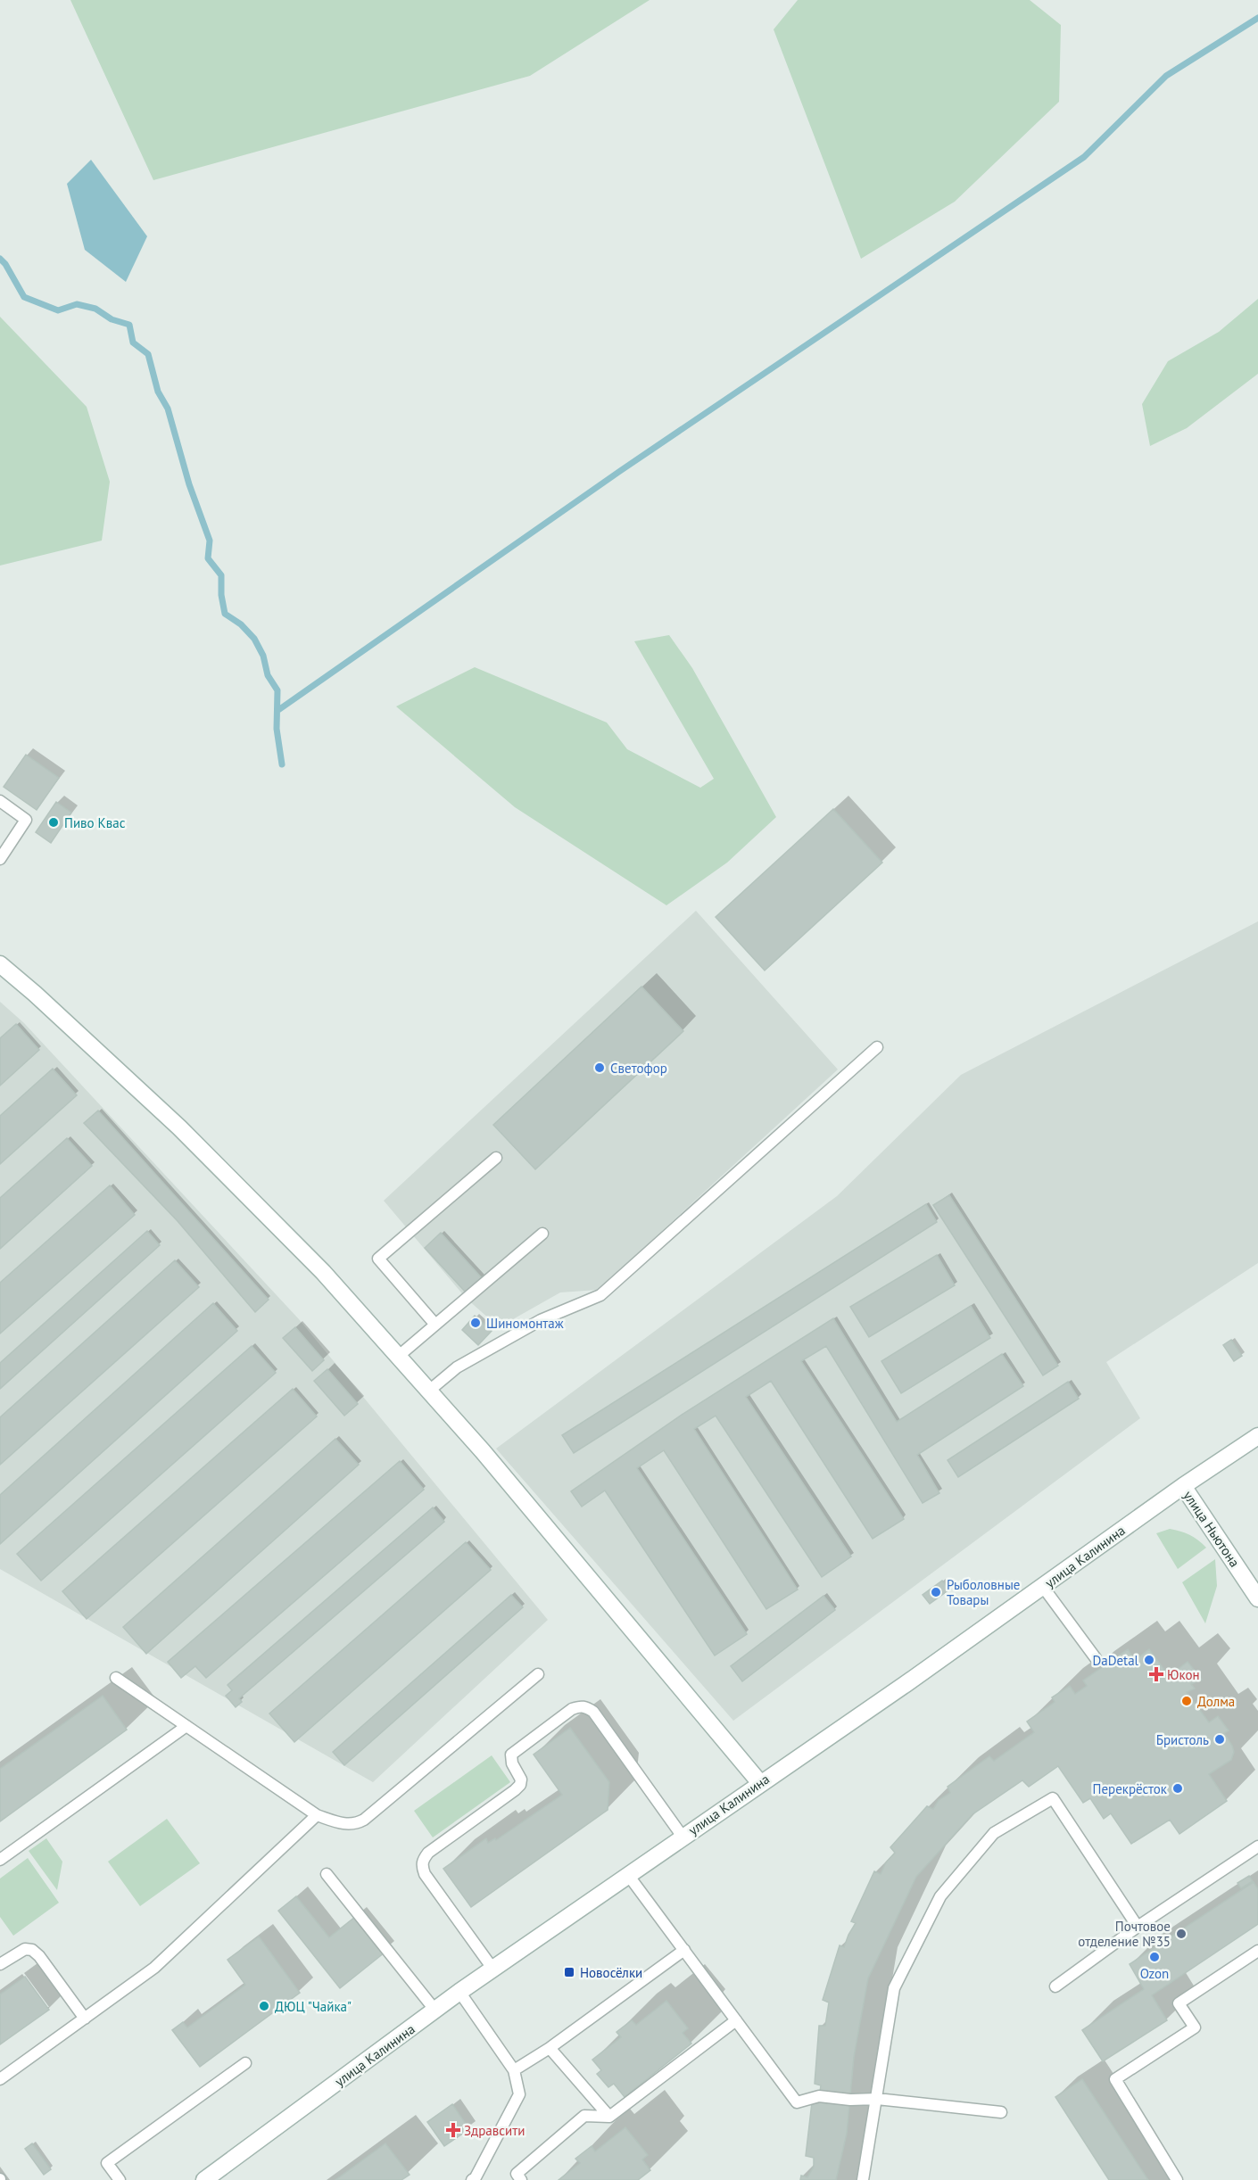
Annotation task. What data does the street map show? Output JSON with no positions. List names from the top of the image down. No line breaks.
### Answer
{"streets":{"main road":["улица Ньютона","улица Калинина"]},"crossings":[["улица Ньютона","улица Калинина"]],"places":{"other":["Пиво Квас","Светофор","Шиномонтаж","Рыболовные Товары","DaDetal","Долма","Бристоль","Перекрёсток","Почтовое отделение №35","Ozon","ДЮЦ \"Чайка\""],"health":["Юкон","Здравсити"],"transit":["Новосёлки"]}}
